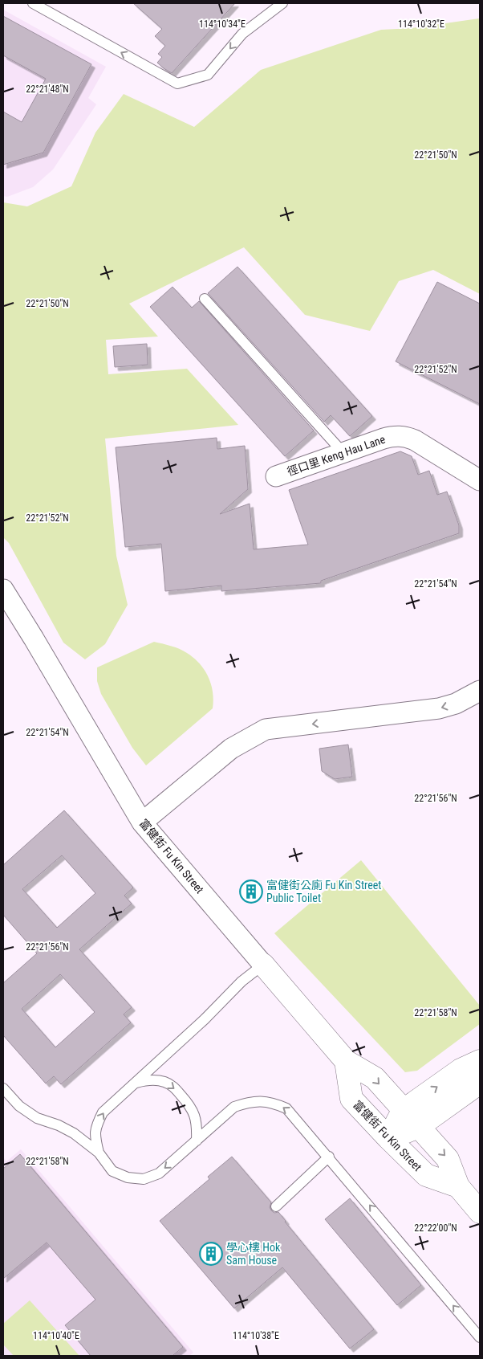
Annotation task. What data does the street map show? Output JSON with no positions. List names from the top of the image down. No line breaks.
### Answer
{"streets":{"street":["徑口里 Keng Hau Lane","富健街 Fu Kin Street"]},"places":{"building":["富健街公廁 Fu Kin Street Public Toilet","學心樓 Hok Sam House"]},"coordinates":["114°10'34\"E","114°10'32\"E","22°21'48\"N","22°21'50\"N","22°21'52\"N","22°21'54\"N","22°21'56\"N","22°21'58\"N","22°22'00\"N","114°10'40\"E","114°10'38\"E"]}
